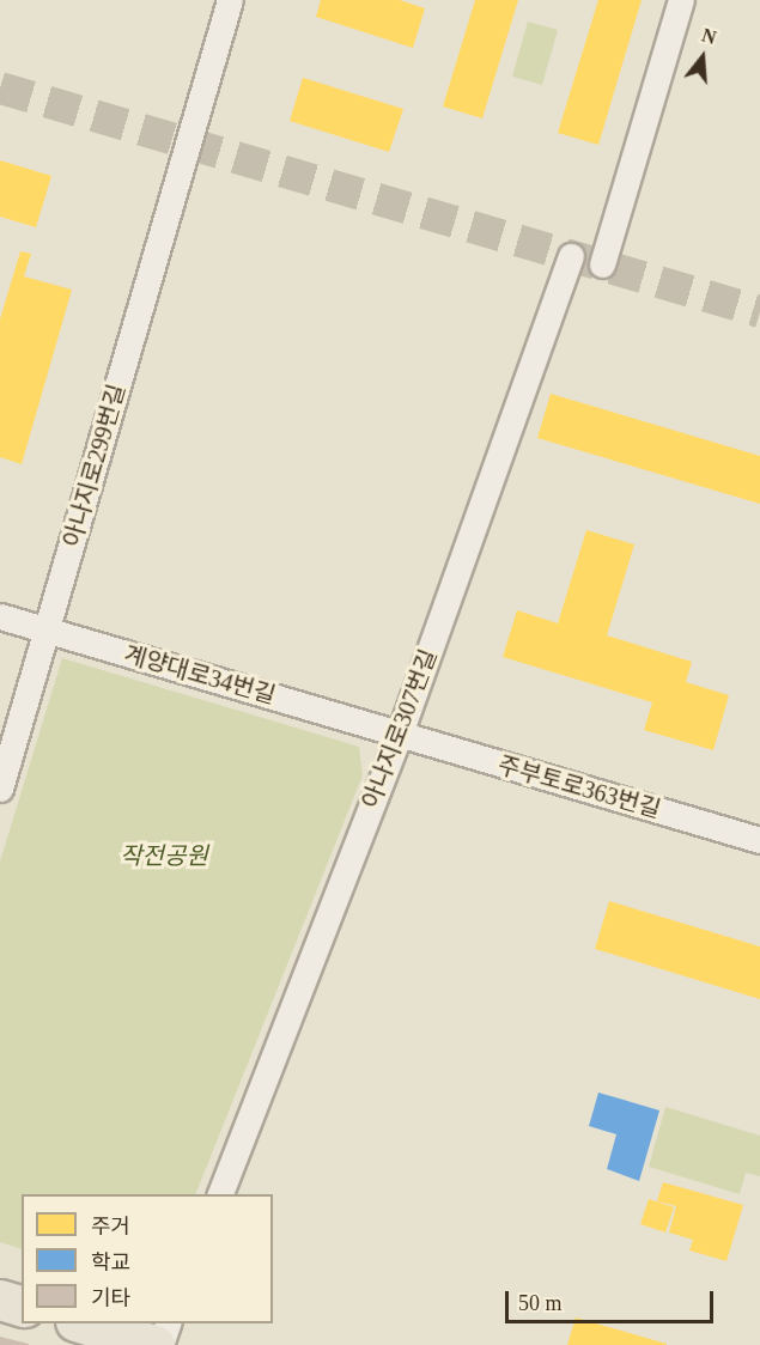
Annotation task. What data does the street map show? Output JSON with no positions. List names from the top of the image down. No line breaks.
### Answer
{"streets":{"street":["아나지로299번길","계양대로34번길","아나지로307번길","주부토로363번길"]},"crossings":[["아나지로299번길","계양대로34번길"],["계양대로34번길","아나지로307번길"],["계양대로34번길","주부토로363번길"],["아나지로307번길","주부토로363번길"]],"parks":["작전공원"],"legend":["주거","학교","기타"],"scale_bar":"50 m","north":"top"}
